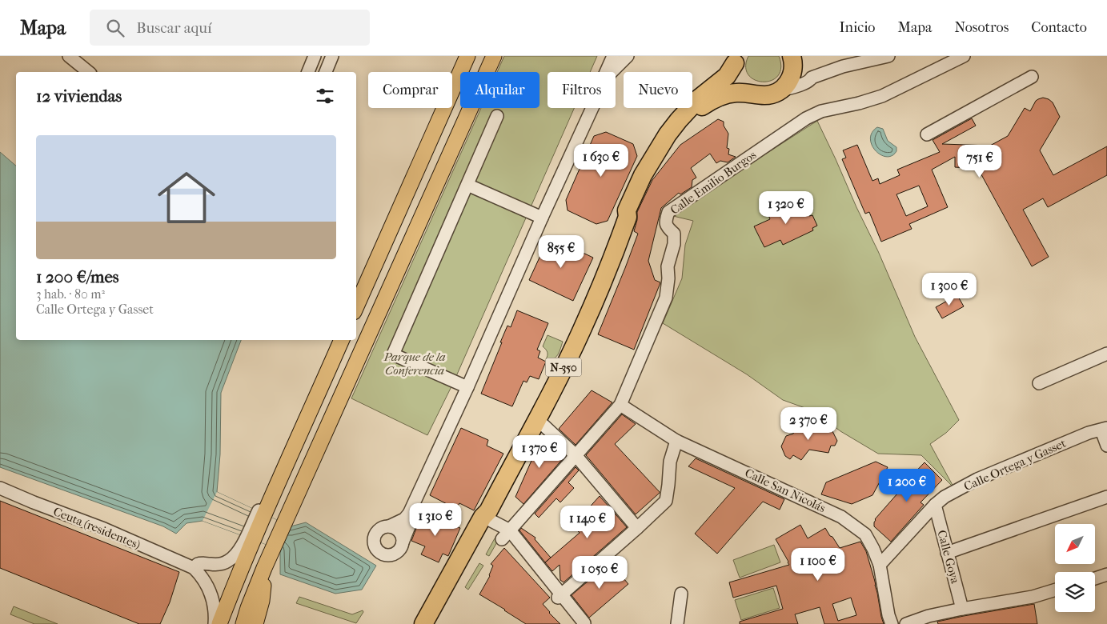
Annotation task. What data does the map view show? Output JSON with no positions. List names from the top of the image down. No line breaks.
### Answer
{"streets":{"highway":["N-350"],"street":["Calle Emilio Burgos","Calle Ortega y Gasset","Calle San Nicolás","Ceuta (residentes)","Calle Goya"]},"crossings":[["Calle Emilio Burgos","Calle San Nicolás"],["Calle Ortega y Gasset","Calle San Nicolás"],["Calle Ortega y Gasset","Calle Goya"]],"parks":["Parque de la Conferencia"],"north":"bottom left","page":{"header":"Mapa","search":"Buscar aquí","nav":["Inicio","Mapa","Nosotros","Contacto"],"chip":["Comprar","Alquilar","Filtros","Nuevo"],"heading":"12 viviendas","list":[{"name":"1 200 €/mes","note":"3 hab. · 80 m² · Calle Ortega y Gasset"}],"price":["1 630 €","751 €","1 320 €","855 €","1 300 €","2 370 €","1 370 €","1 200 €","1 310 €","1 140 €","1 100 €","1 050 €"]}}
